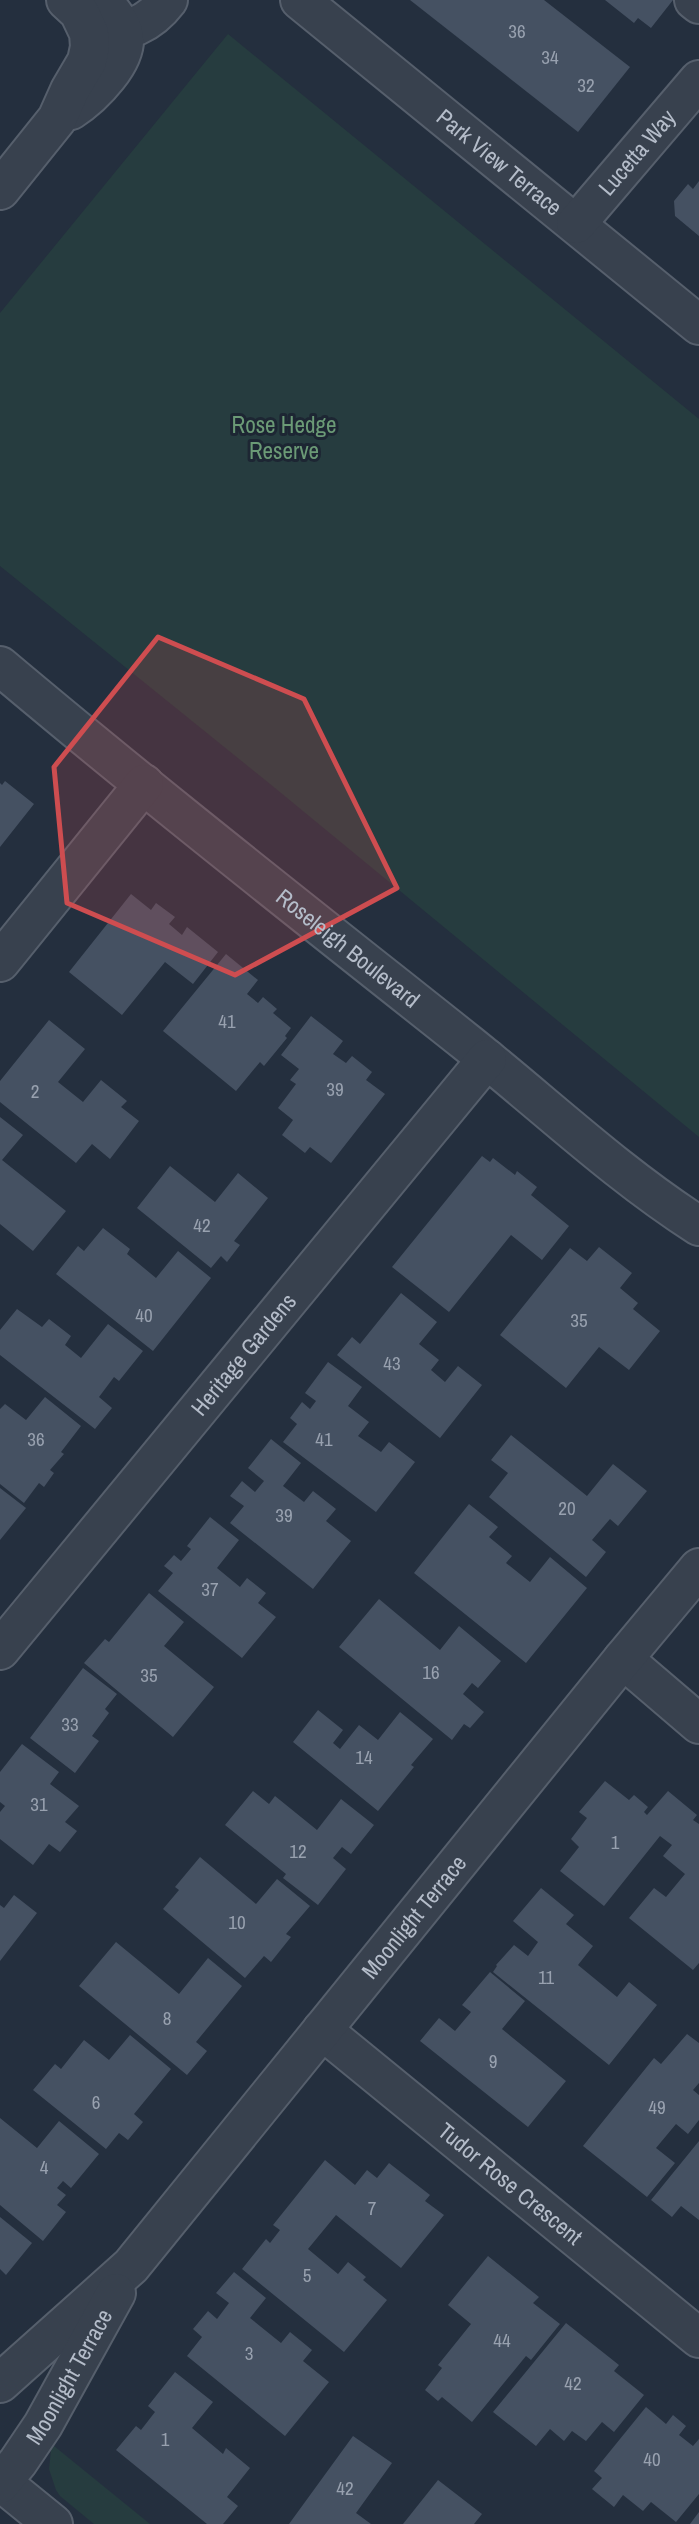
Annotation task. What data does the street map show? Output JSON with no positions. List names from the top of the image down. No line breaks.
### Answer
{"streets":{"street":["Lucetta Way","Park View Terrace","Roseleigh Boulevard","Heritage Gardens","Moonlight Terrace","Tudor Rose Crescent"]},"crossings":[["Lucetta Way","Park View Terrace"],["Roseleigh Boulevard","Heritage Gardens"],["Moonlight Terrace","Tudor Rose Crescent"]],"parks":["Rose Hedge Reserve"],"house_numbers":["36","34","32","41","39","2","42","40","35","43","36","41","20","39","37","16","35","33","14","31","1","12","10","11","8","9","6","49","4","7","5","44","3","42","1","40","42"]}
